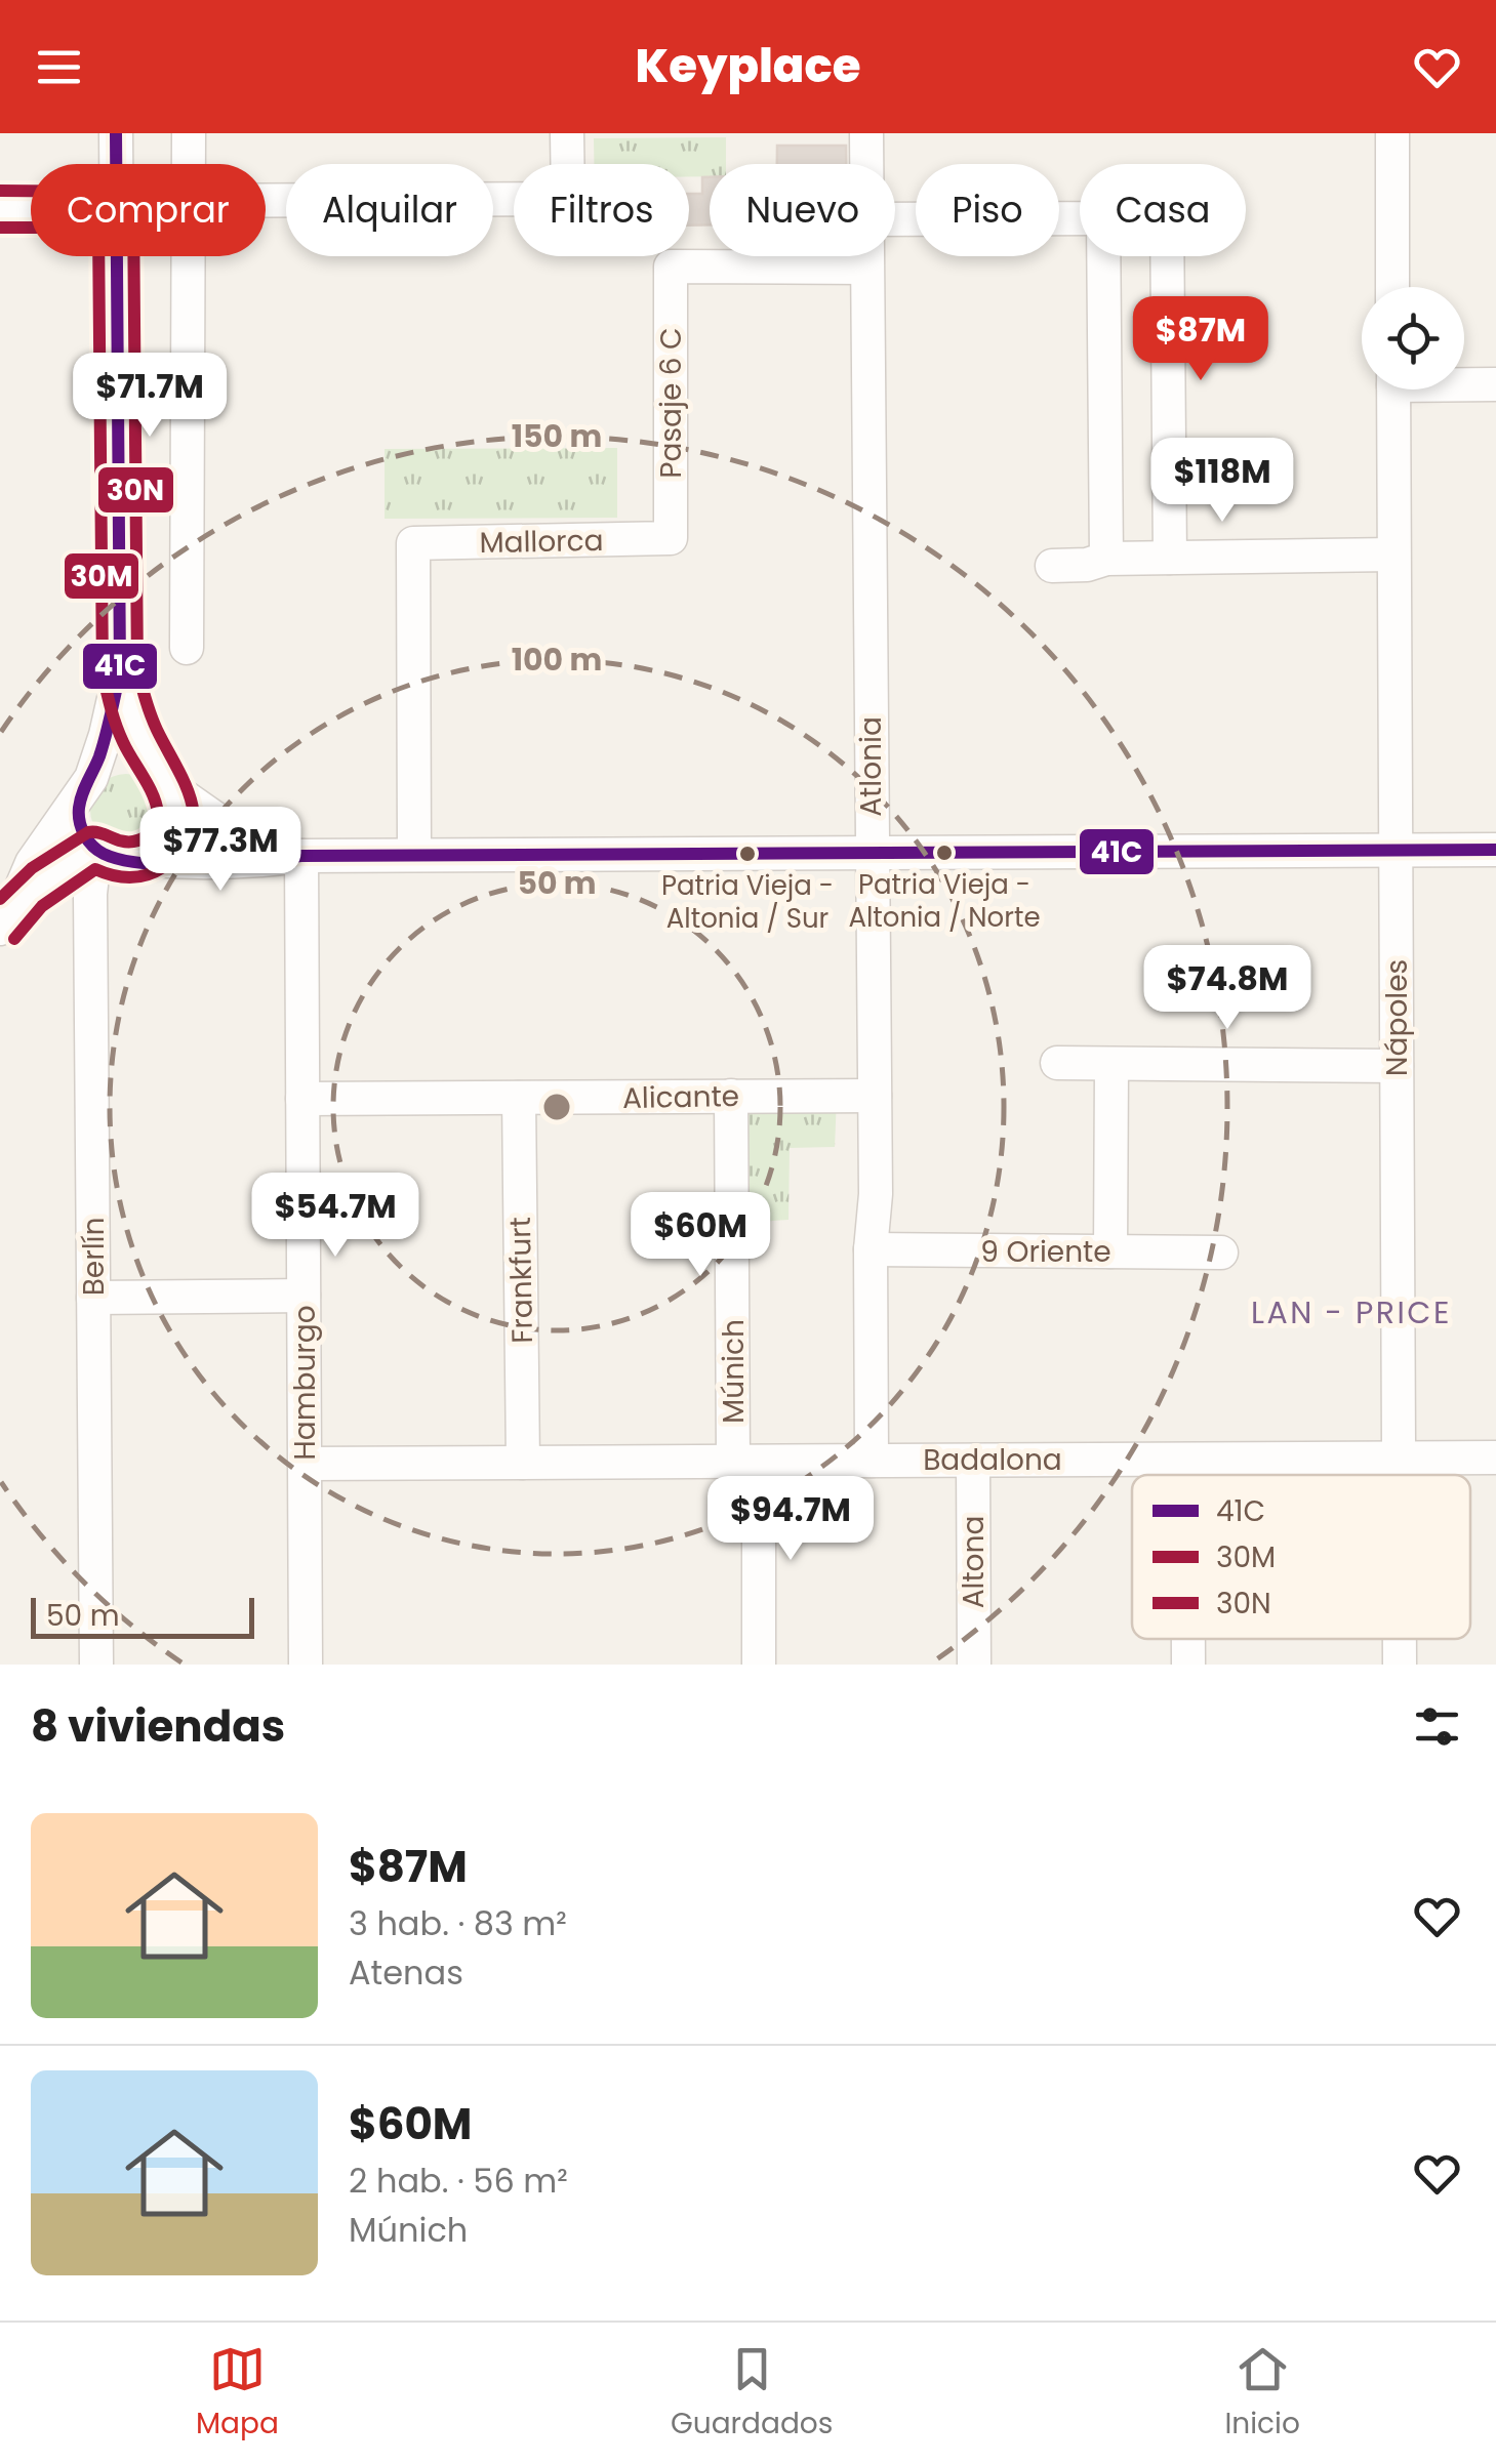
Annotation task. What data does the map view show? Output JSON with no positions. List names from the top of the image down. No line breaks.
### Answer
{"streets":{"street":["Pasaje 6 C","Mallorca","Atlonia","Nápoles","Alicante","9 Oriente","Berlín","Frankfurt","Múnich","Hamburgo","Badalona","Altona"]},"crossings":[["Pasaje 6 C","Mallorca"],["Pasaje 6 C","Atlonia"],["Atlonia","Alicante"],["Atlonia","9 Oriente"],["Atlonia","Badalona"],["Nápoles","Badalona"],["Alicante","Frankfurt"],["Alicante","Múnich"],["Alicante","Hamburgo"],["Frankfurt","Badalona"],["Múnich","Badalona"],["Hamburgo","Badalona"],["Badalona","Altona"]],"districts":["LAN - PRICE"],"places":["Patria Vieja - Altonia / Norte","Patria Vieja - Altonia / Sur"],"lines":["transit line 41C","transit line 30N","transit line 30M"],"legend":["41C","30M","30N"],"scale_bar":"50 m","page":{"header":"Keyplace","chip":["Comprar","Alquilar","Filtros","Nuevo","Piso","Casa"],"price":["$87M","$71.7M","$118M","$77.3M","$74.8M","$54.7M","$60M","$94.7M"],"scale":"50 m","heading":"8 viviendas","list":[{"name":"$87M","note":"3 hab. · 83 m² · Atenas"},{"name":"$60M","note":"2 hab. · 56 m² · Múnich"}],"tabs":["Mapa","Guardados","Inicio"]},"rings":["150 m","100 m","50 m"]}
